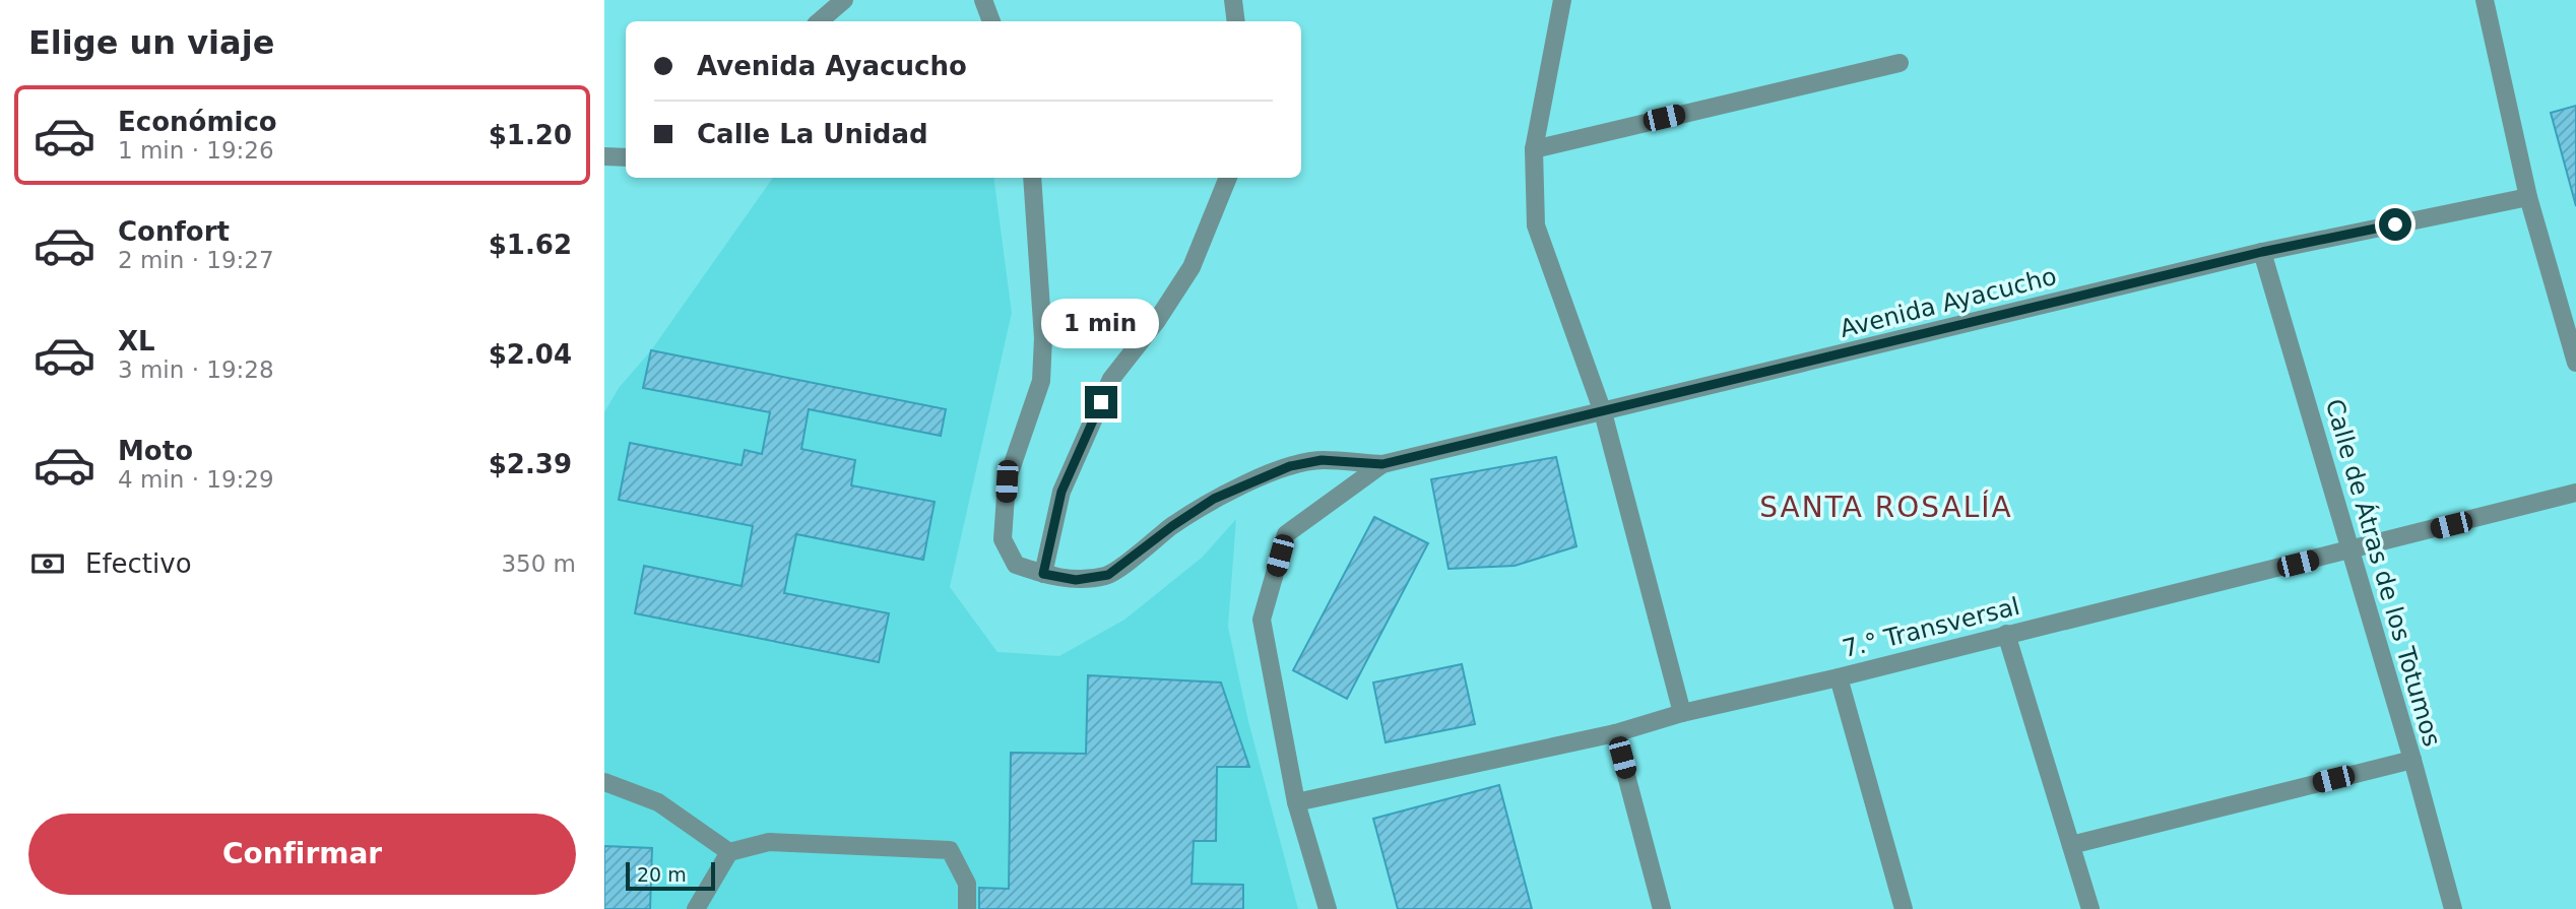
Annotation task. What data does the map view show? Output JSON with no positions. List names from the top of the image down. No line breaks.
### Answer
{"streets":{"street":["Avenida Ayacucho","Calle de Átras de los Totumos","7.° Transversal"]},"crossings":[["Avenida Ayacucho","Calle de Átras de los Totumos"],["Calle de Átras de los Totumos","7.° Transversal"]],"districts":["SANTA ROSALÍA"],"scale_bar":"20 m","page":{"heading":"Elige un viaje","banner":["Avenida Ayacucho","Calle La Unidad"],"list":[{"name":"Económico","note":"1 min · 19:26","value":"$1.20"},{"name":"Confort","note":"2 min · 19:27","value":"$1.62"},{"name":"XL","note":"3 min · 19:28","value":"$2.04"},{"name":"Moto","note":"4 min · 19:29","value":"$2.39"}],"bubble":"1 min","pay":["Efectivo","350 m"],"buttons":"Confirmar","scale":"20 m"}}
